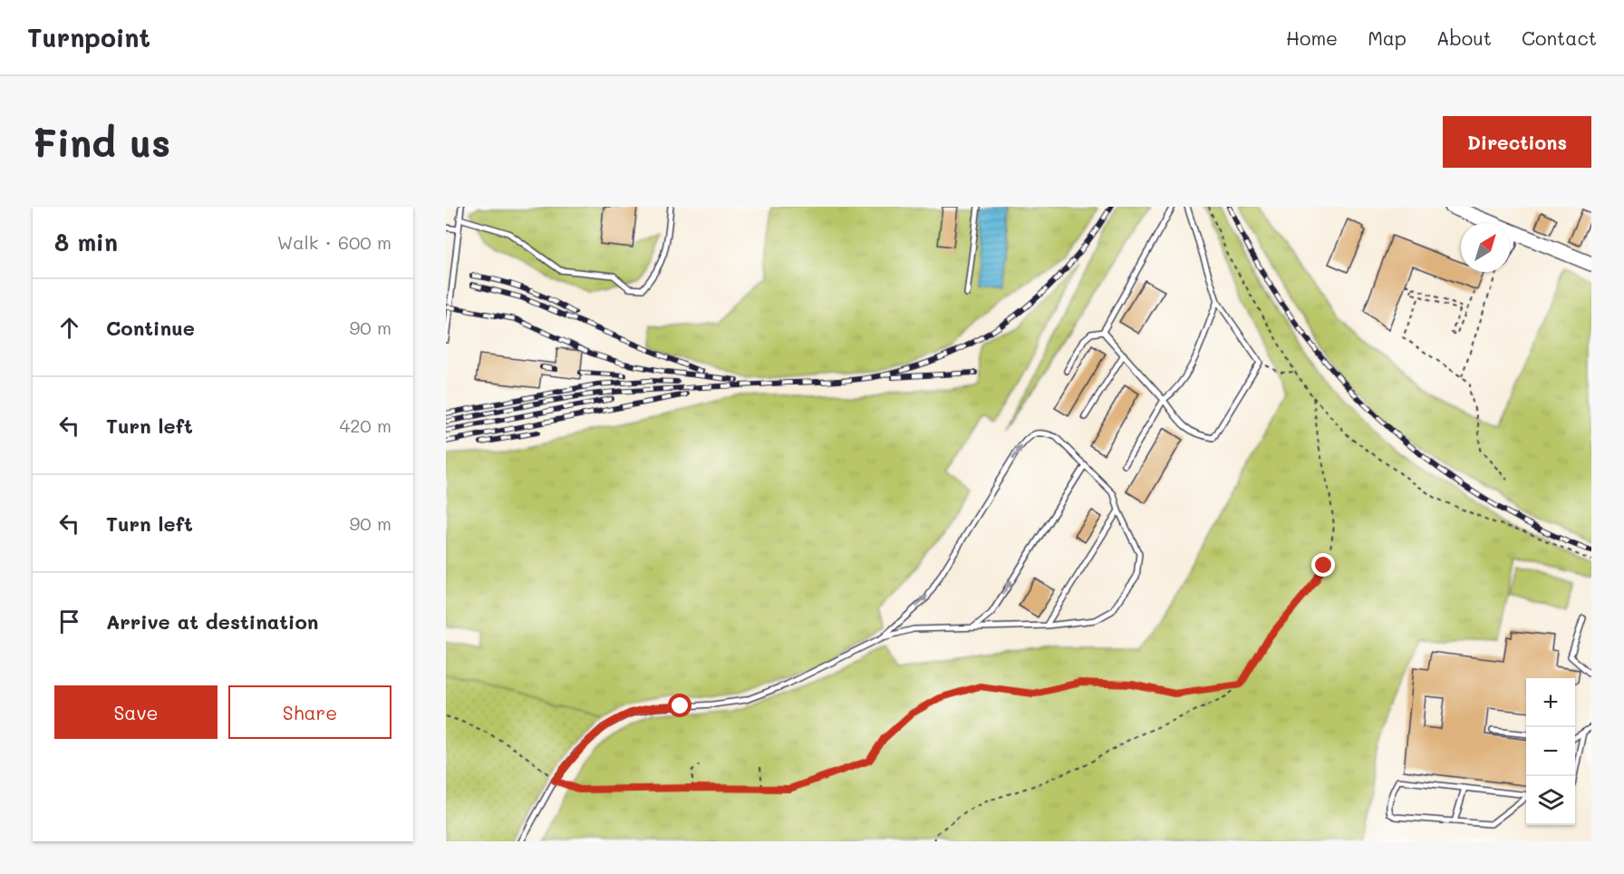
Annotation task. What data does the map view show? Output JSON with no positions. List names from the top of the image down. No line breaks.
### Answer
{"north":"top right","page":{"header":"Turnpoint","nav":["Home","Map","About","Contact"],"buttons":["Directions",["Save","Share"]],"title":"Find us","heading":["8 min","Walk · 600 m"],"list":[["Continue","90 m"],["Turn left","420 m"],["Turn left","90 m"],"Arrive at destination"],"map_buttons":["+","−"]}}
